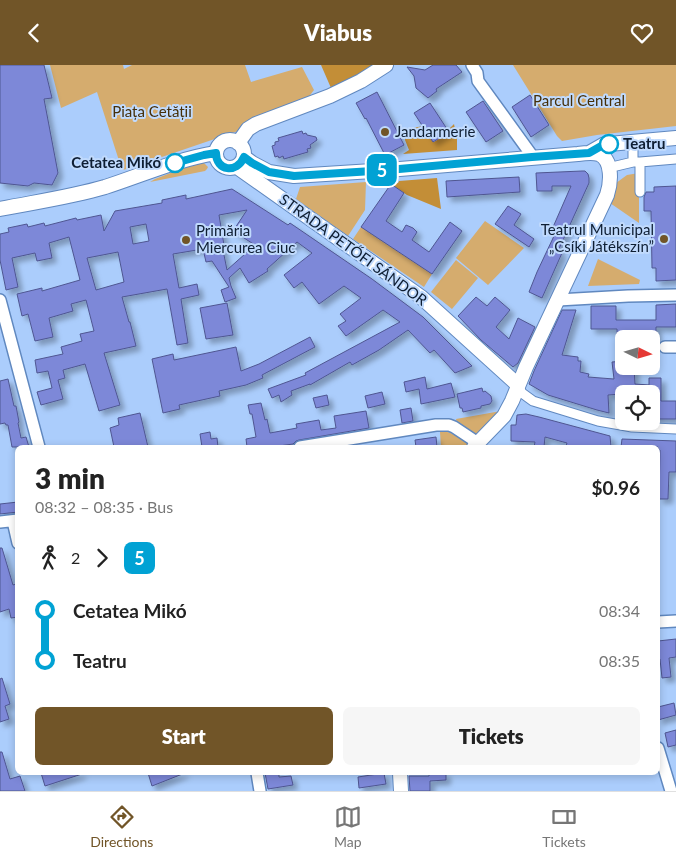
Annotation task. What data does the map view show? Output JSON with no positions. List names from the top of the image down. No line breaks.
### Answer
{"streets":{"street":["STRADA PETŐFI SÁNDOR"]},"parks":["Parcul Central","Piața Cetății"],"places":["Jandarmerie","Teatru","Cetatea Mikó","Teatrul Municipal „Csíki Játékszín”","Primăria Miercurea Ciuc"],"lines":["bus line 5"],"north":"right","page":{"header":"Viabus","on_map":"5","heading":["3 min","08:32 – 08:35 · Bus","$0.96"],"legs":["2","5"],"list":[{"name":"Cetatea Mikó","value":"08:34"},{"name":"Teatru","value":"08:35"}],"buttons":["Start","Tickets"],"tabs":["Directions","Map","Tickets"]}}
